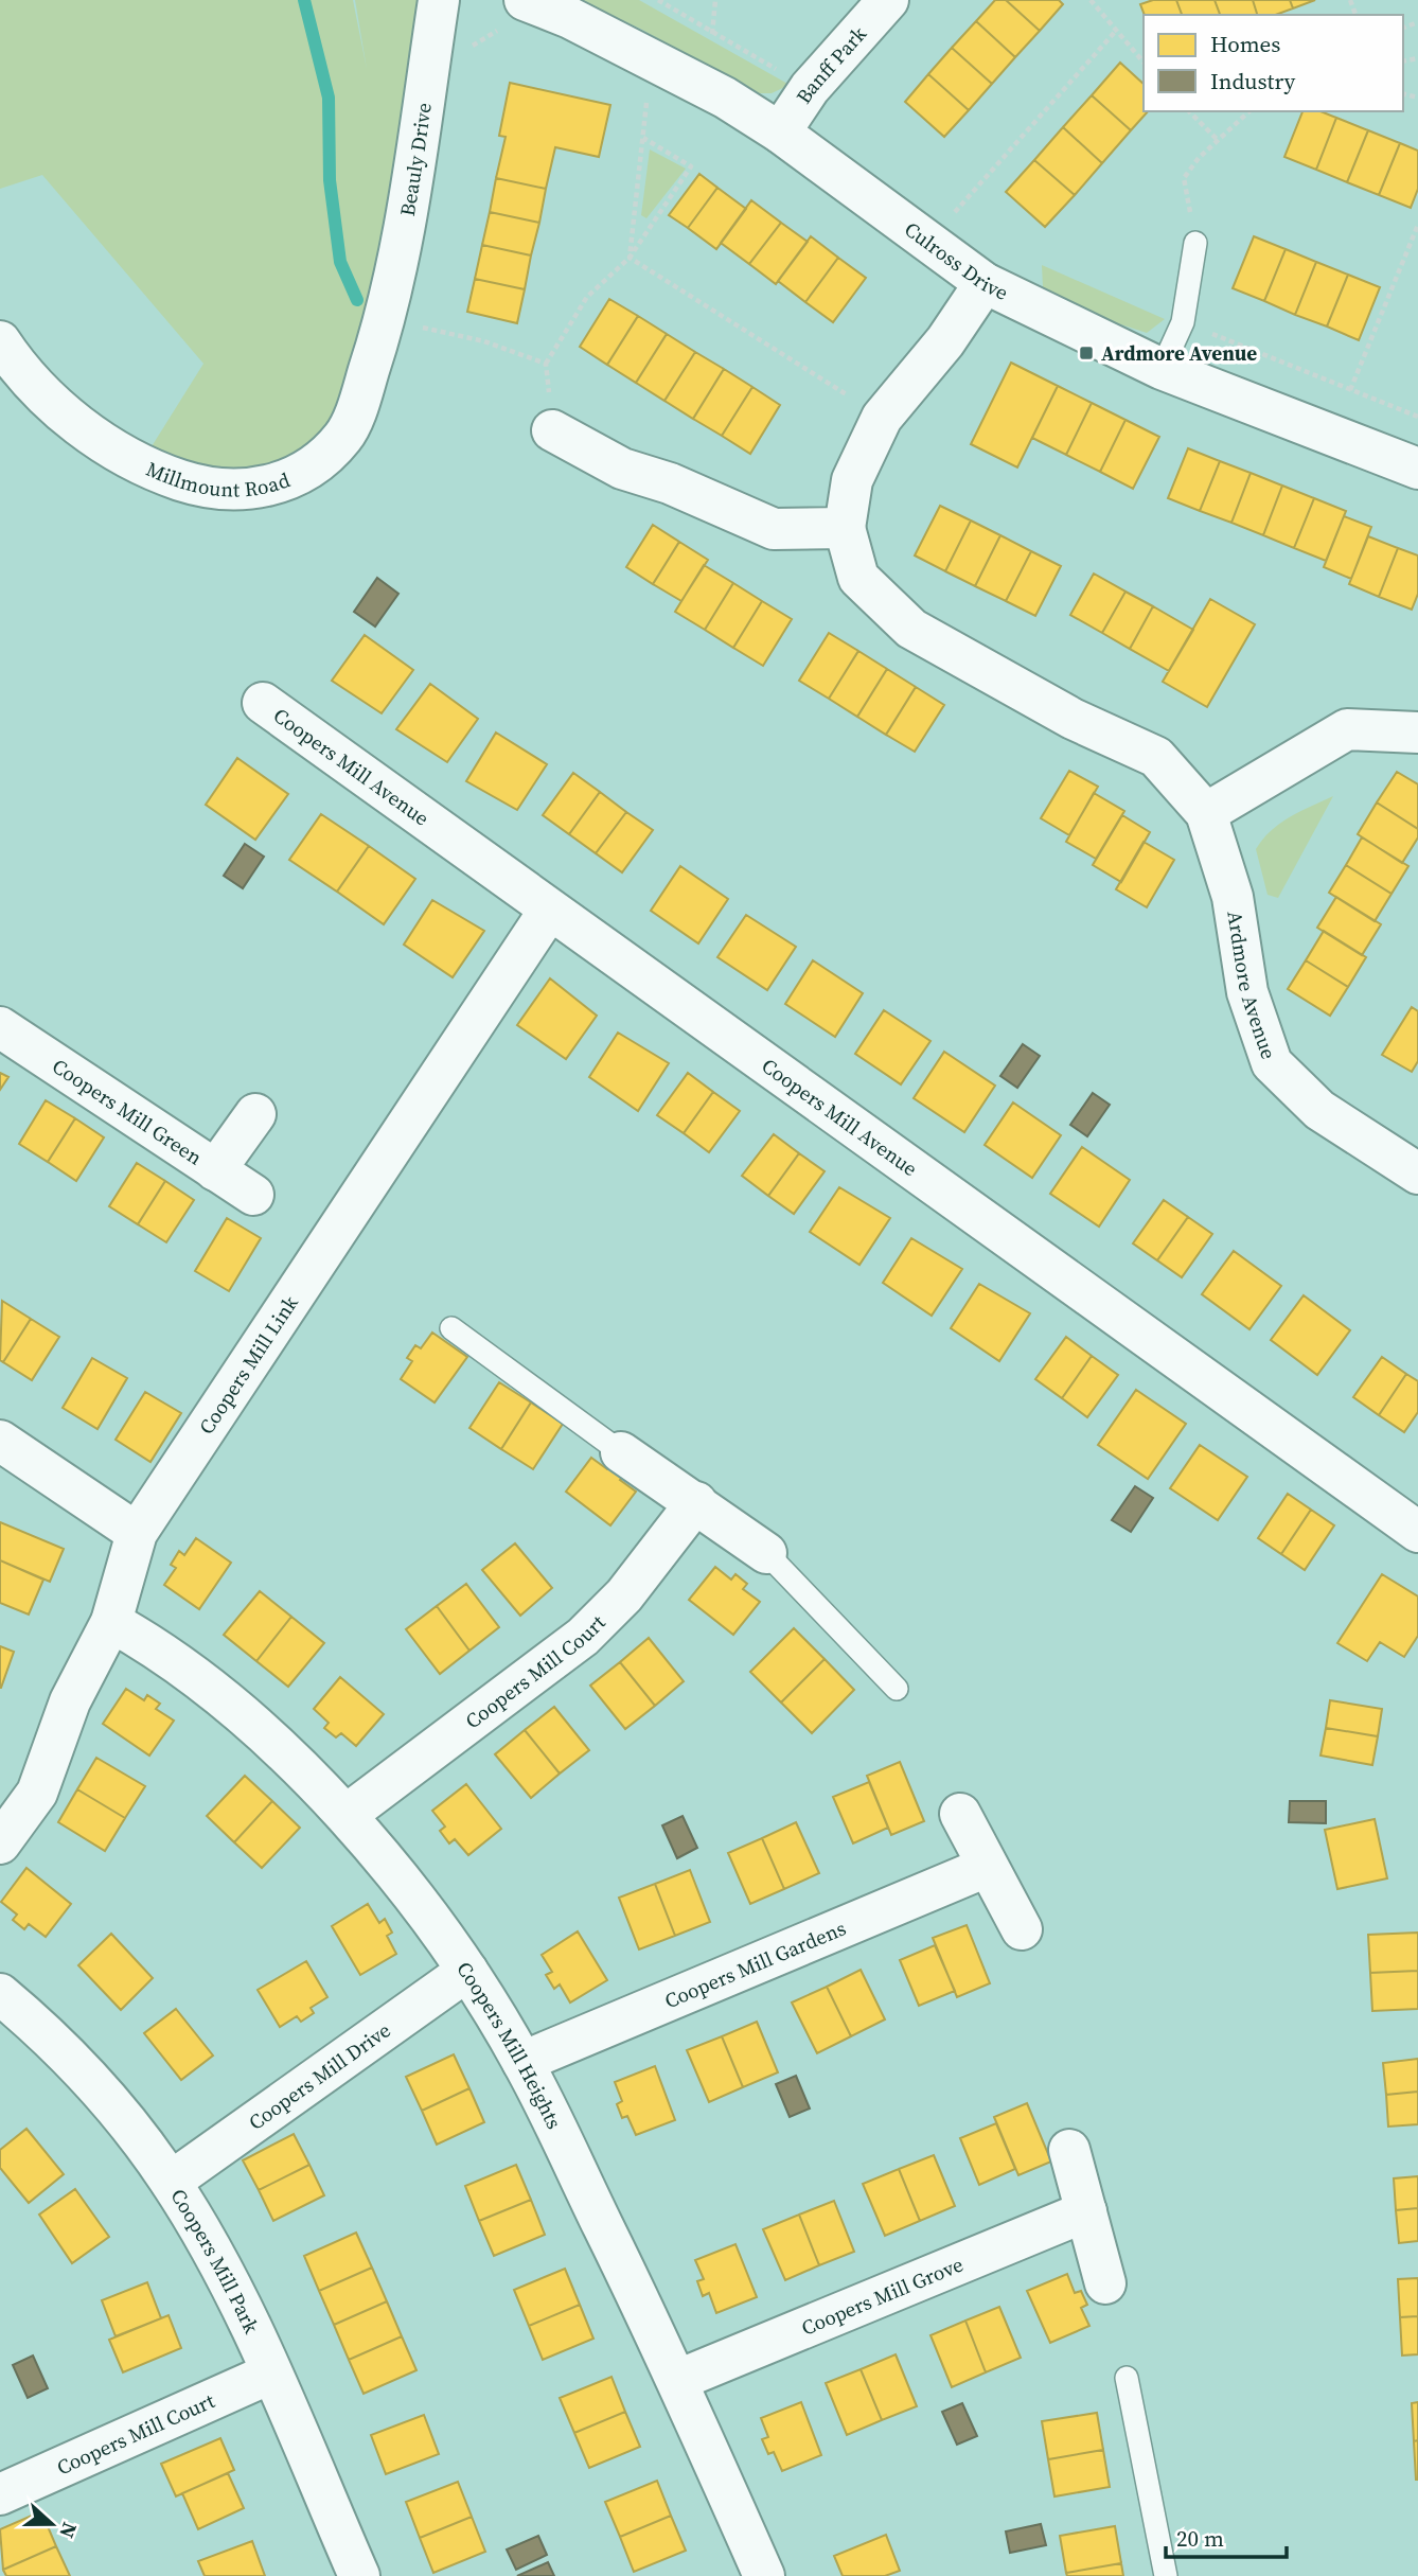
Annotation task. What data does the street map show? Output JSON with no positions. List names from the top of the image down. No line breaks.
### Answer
{"streets":{"street":["Banff Park","Beauly Drive","Culross Drive","Millmount Road","Coopers Mill Avenue","Ardmore Avenue","Coopers Mill Green","Coopers Mill Link","Coopers Mill Court","Coopers Mill Gardens","Coopers Mill Heights","Coopers Mill Drive","Coopers Mill Park","Coopers Mill Grove"]},"crossings":[["Banff Park","Culross Drive"],["Beauly Drive","Millmount Road"],["Culross Drive","Ardmore Avenue"],["Coopers Mill Avenue","Coopers Mill Link"],["Coopers Mill Link","Coopers Mill Heights"],["Coopers Mill Court","Coopers Mill Heights"],["Coopers Mill Court","Coopers Mill Park"],["Coopers Mill Gardens","Coopers Mill Heights"],["Coopers Mill Heights","Coopers Mill Drive"],["Coopers Mill Heights","Coopers Mill Grove"],["Coopers Mill Drive","Coopers Mill Park"]],"places":{"transit":["Ardmore Avenue"]},"legend":["Homes","Industry"],"scale_bar":"20 m","north":"right"}
